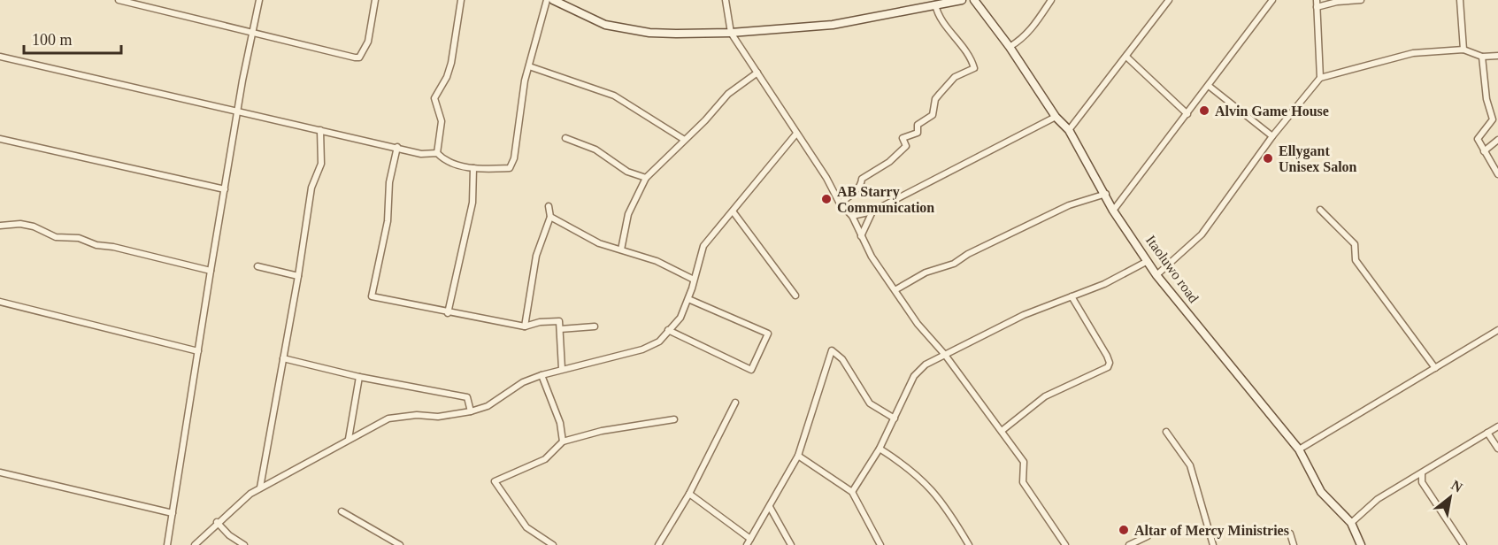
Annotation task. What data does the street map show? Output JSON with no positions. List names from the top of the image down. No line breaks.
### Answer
{"streets":{"street":["Itaoluwo road"]},"places":["Alvin Game House","Ellygant Unisex Salon","AB Starry Communication","Altar of Mercy Ministries"],"scale_bar":"100 m","north":"top right"}
